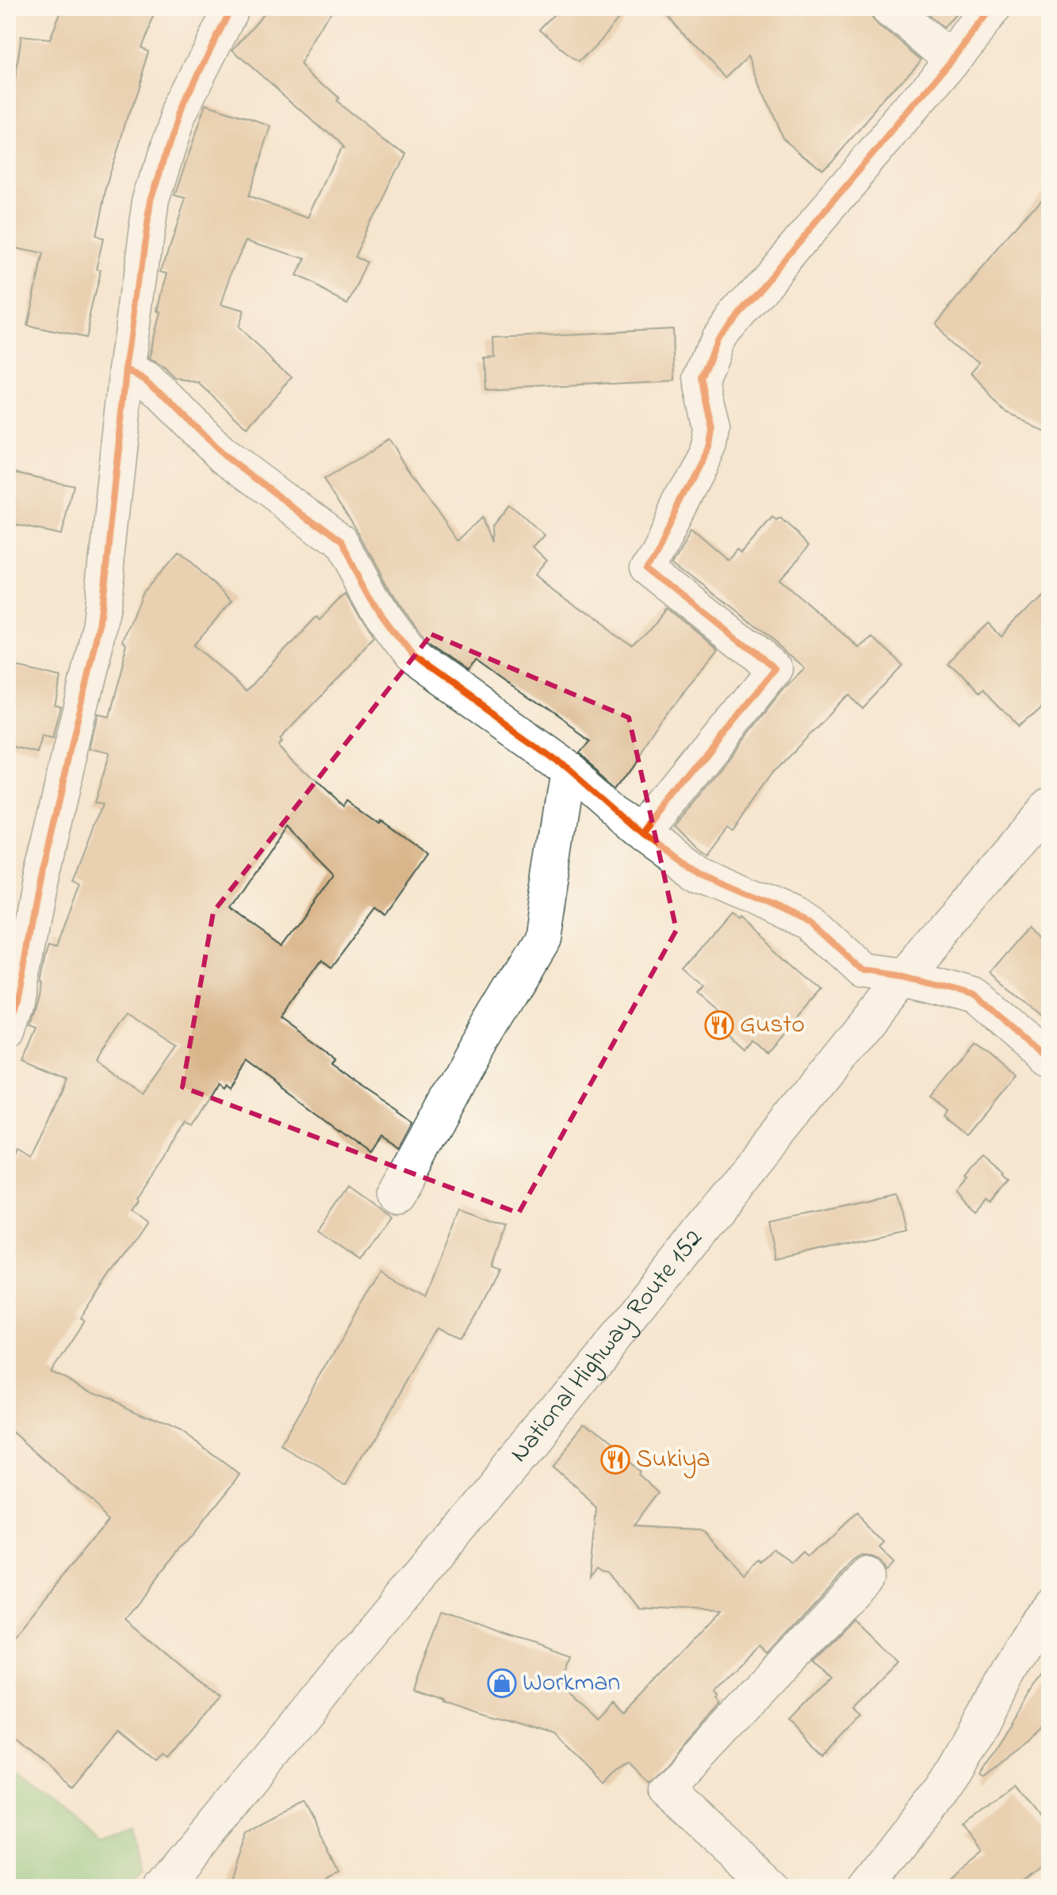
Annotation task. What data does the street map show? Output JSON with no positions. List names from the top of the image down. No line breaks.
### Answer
{"streets":{"main road":["National Highway Route 152"]},"places":{"restaurant":["Gusto","Sukiya"],"shop":["Workman"]}}
